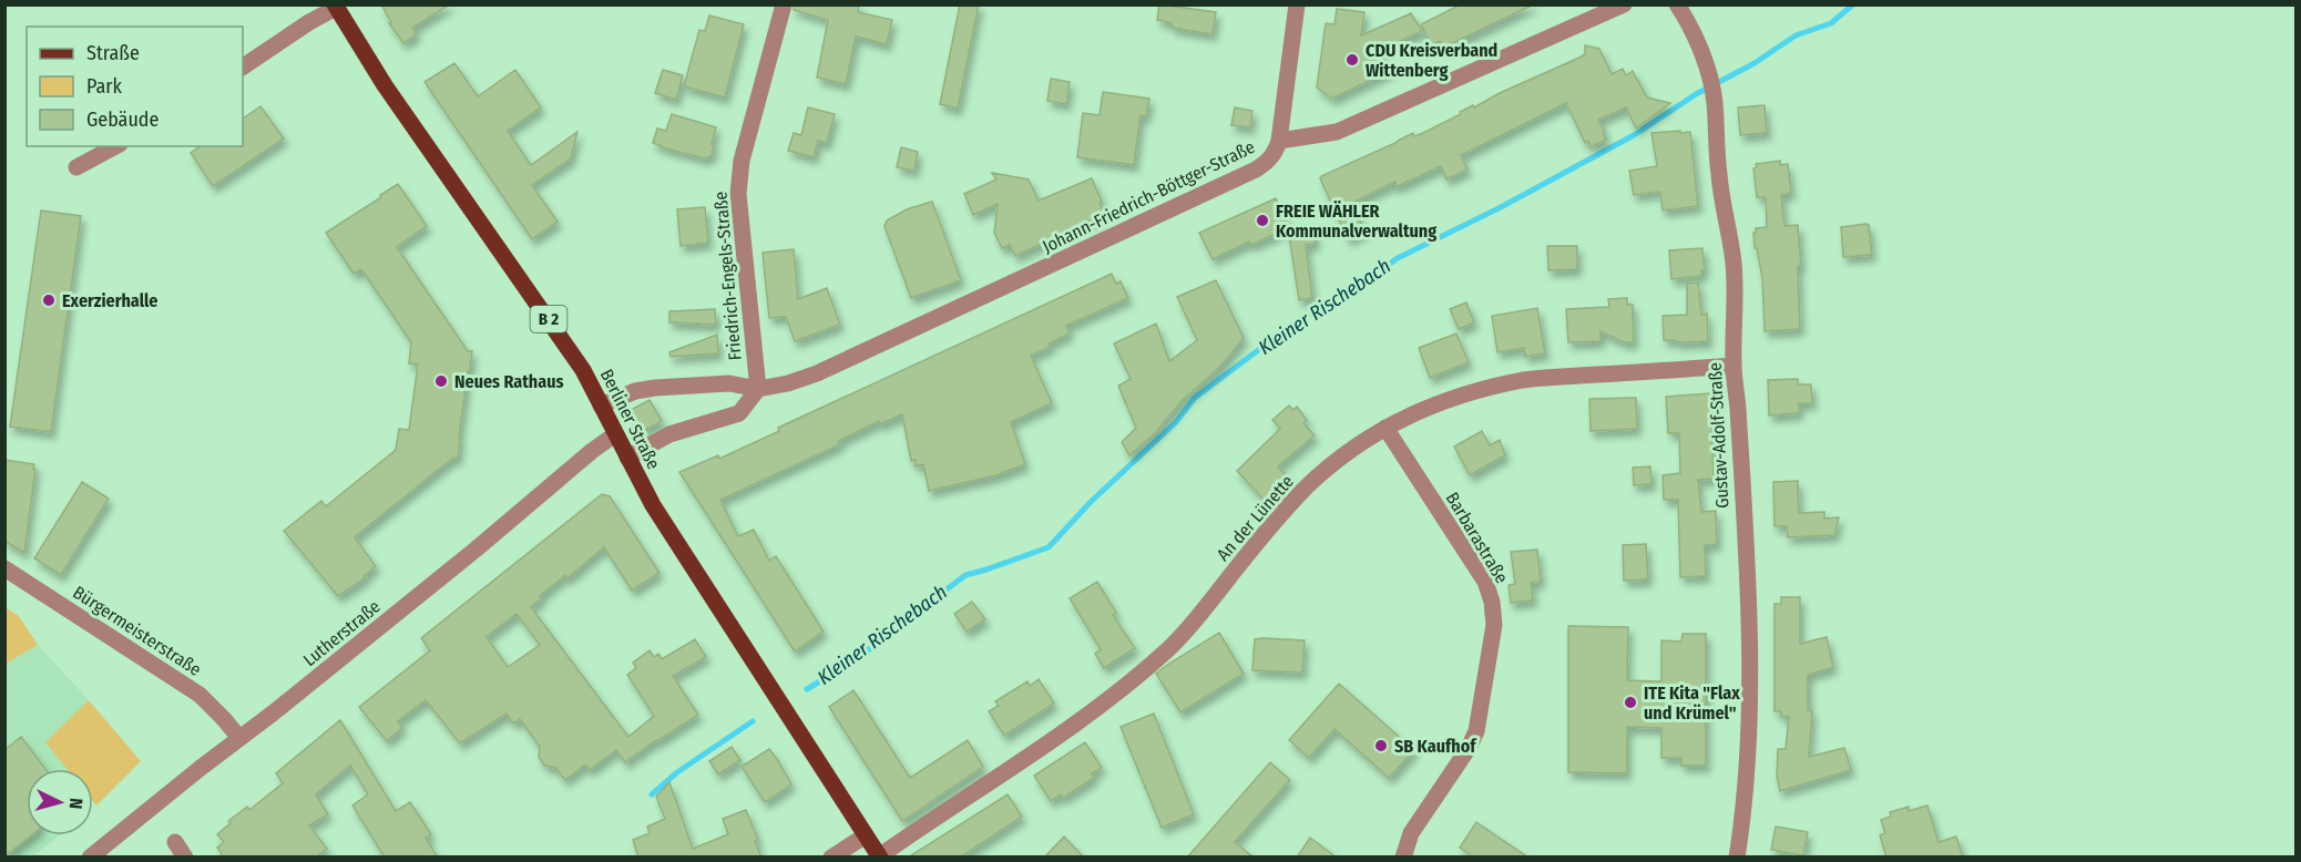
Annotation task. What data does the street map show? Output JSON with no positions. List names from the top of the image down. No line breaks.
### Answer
{"streets":{"main road":["B 2","Berliner Straße"],"street":["Johann-Friedrich-Böttger-Straße","Friedrich-Engels-Straße","Gustav-Adolf-Straße","An der Lünette","Barbarastraße","Bürgermeisterstraße","Lutherstraße"]},"crossings":[["Johann-Friedrich-Böttger-Straße","Friedrich-Engels-Straße"],["Johann-Friedrich-Böttger-Straße","Berliner Straße"],["Berliner Straße","An der Lünette"],["Berliner Straße","Lutherstraße"],["Gustav-Adolf-Straße","An der Lünette"],["An der Lünette","Barbarastraße"],["Bürgermeisterstraße","Lutherstraße"]],"water":["Kleiner Rischebach"],"places":["CDU Kreisverband Wittenberg","FREIE WÄHLER Kommunalverwaltung","Exerzierhalle","Neues Rathaus","ITE Kita \"Flax und Krümel\"","SB Kaufhof"],"legend":["Straße","Park","Gebäude"],"north":"right"}
